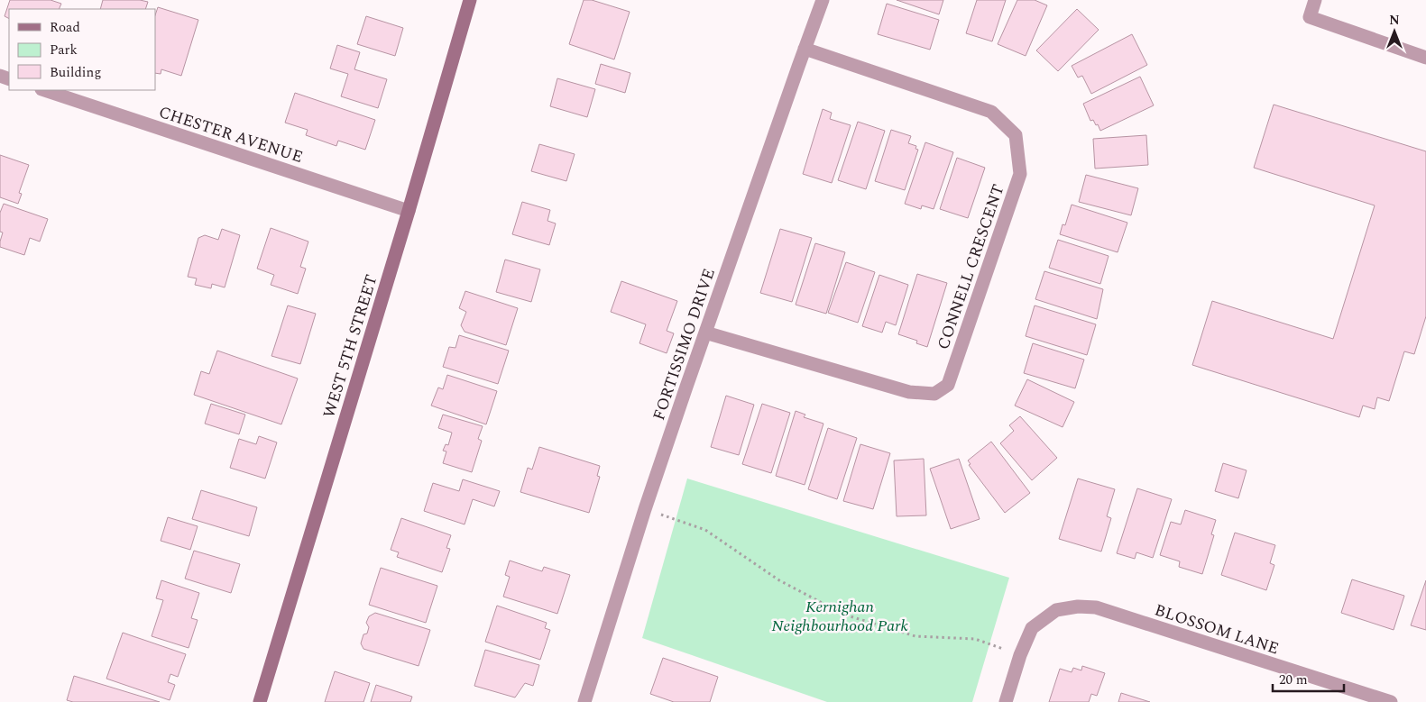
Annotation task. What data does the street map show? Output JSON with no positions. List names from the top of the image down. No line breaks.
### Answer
{"streets":{"street":["CHESTER AVENUE","CONNELL CRESCENT","FORTISSIMO DRIVE","WEST 5TH STREET","BLOSSOM LANE"]},"crossings":[["CHESTER AVENUE","WEST 5TH STREET"],["CONNELL CRESCENT","FORTISSIMO DRIVE"]],"parks":["Kernighan Neighbourhood Park"],"legend":["Road","Park","Building"],"scale_bar":"20 m","north":"top"}
